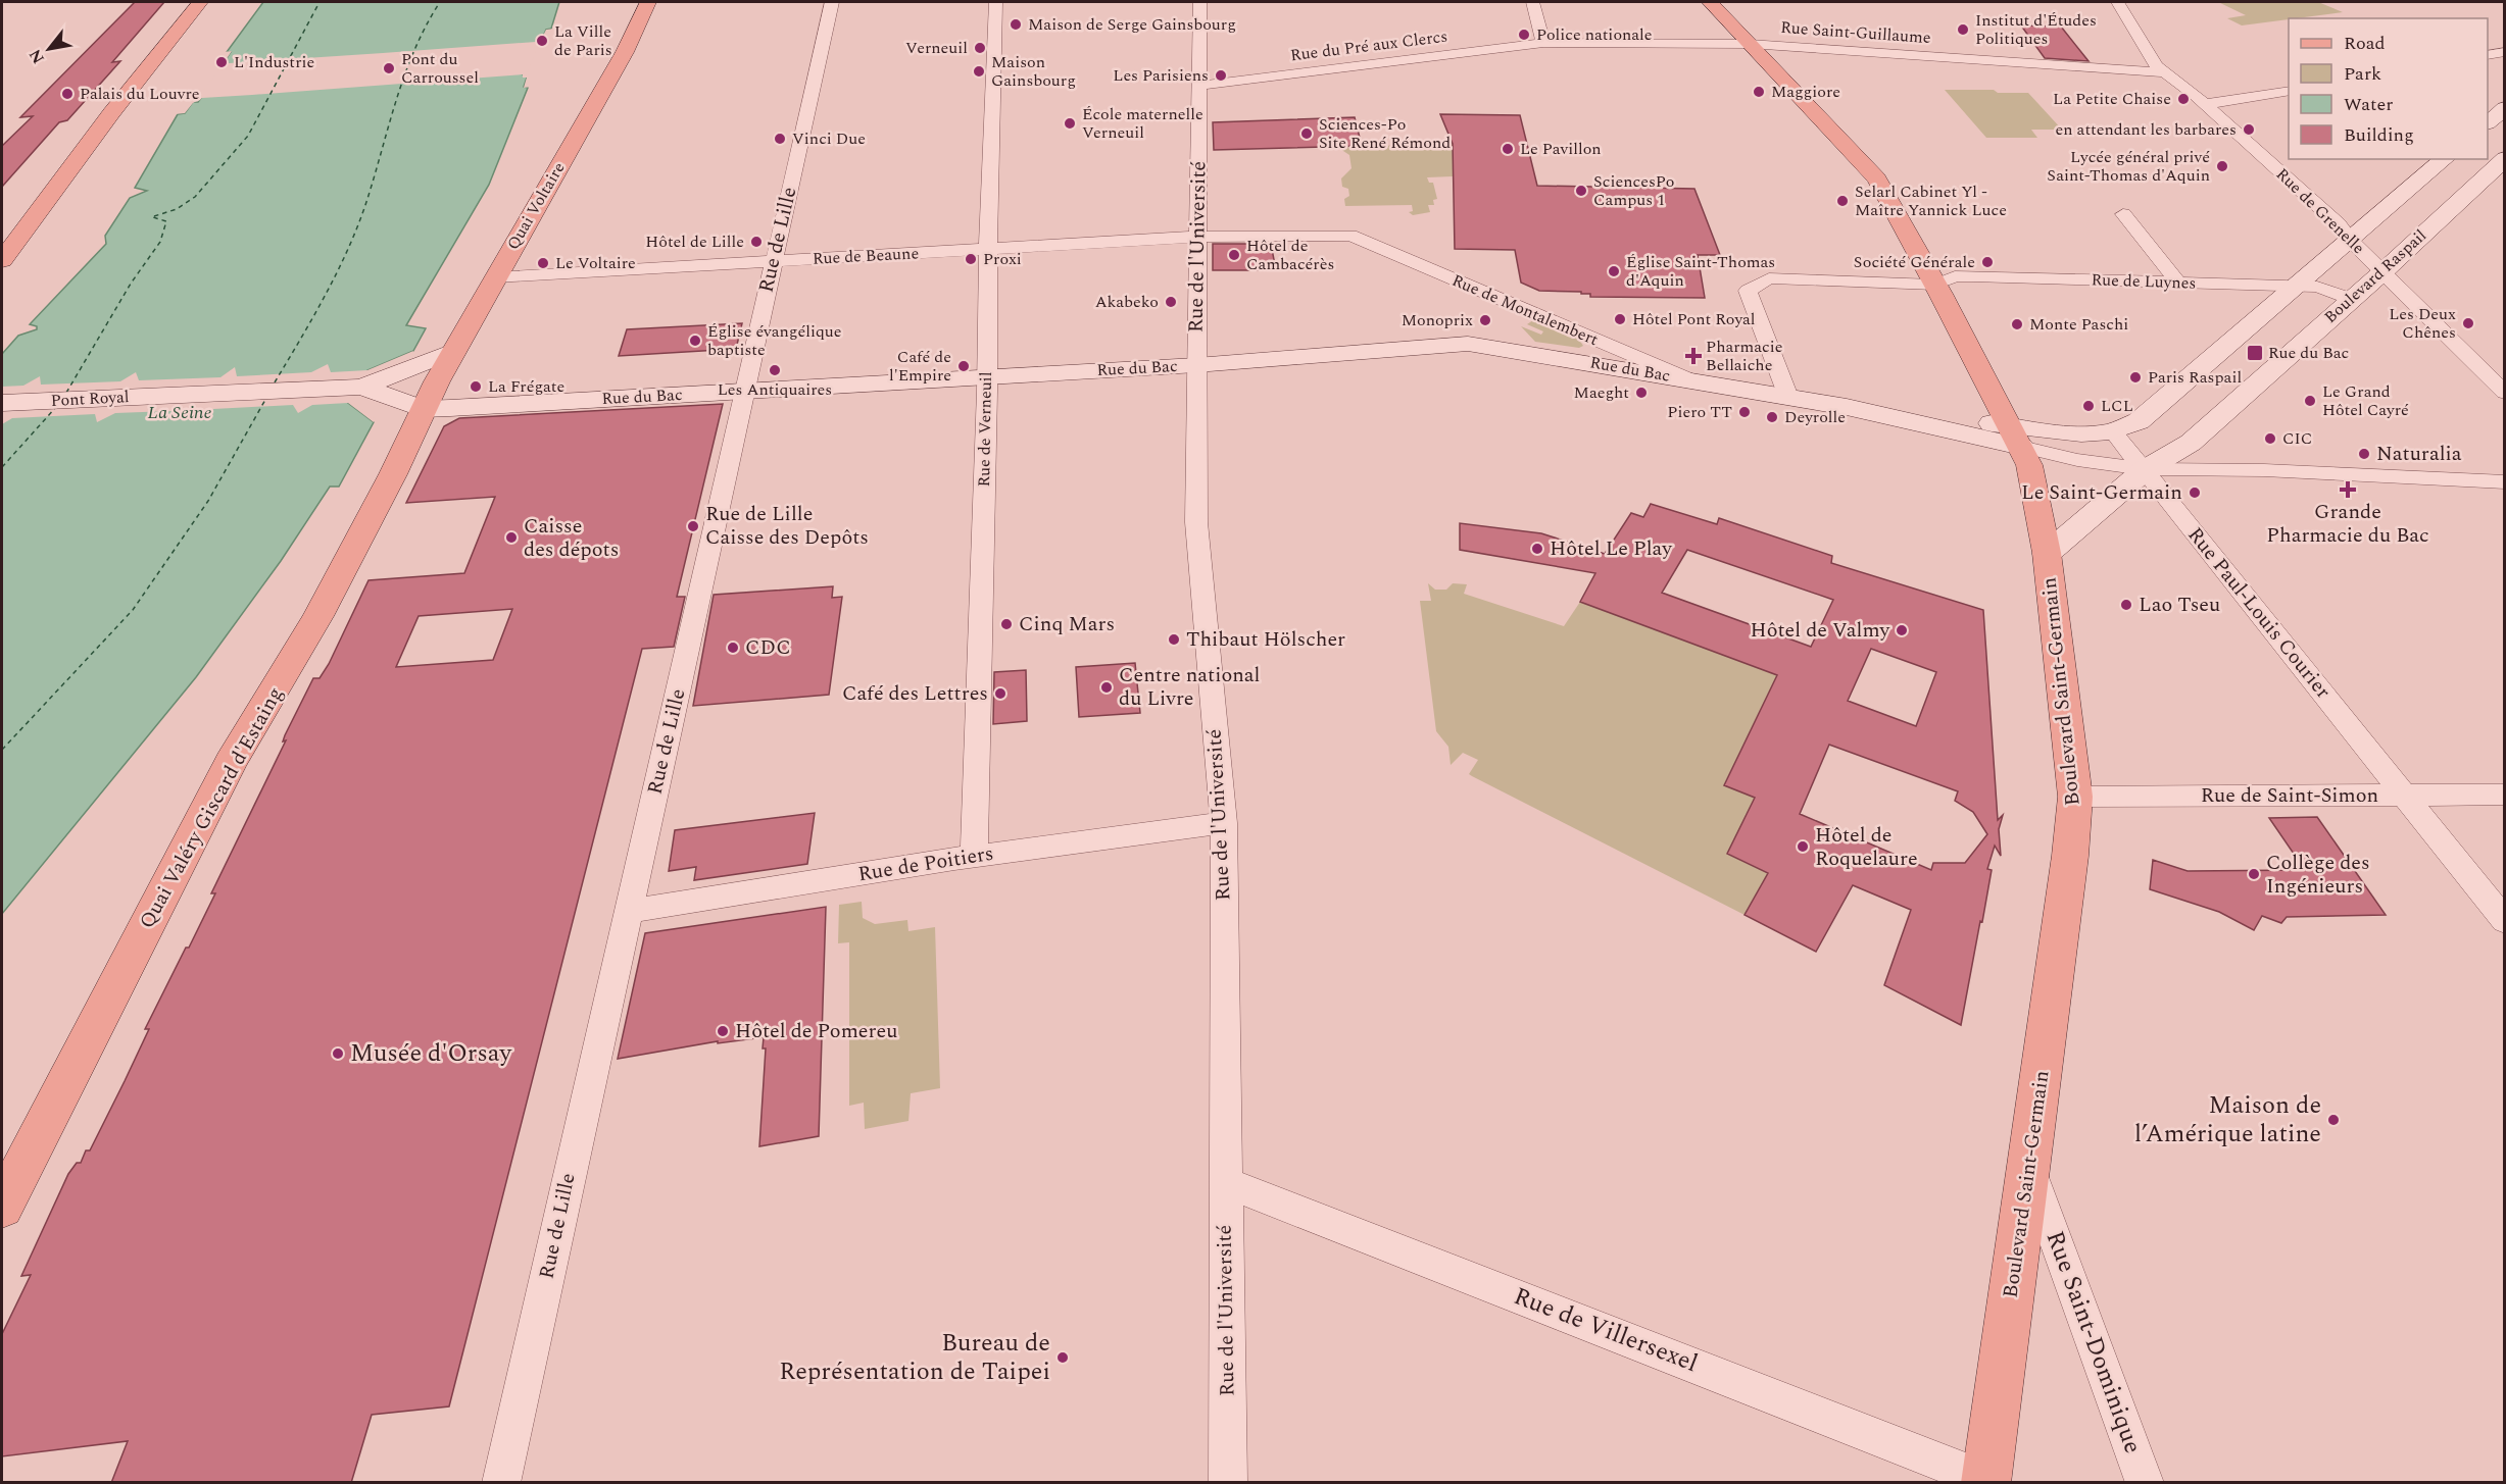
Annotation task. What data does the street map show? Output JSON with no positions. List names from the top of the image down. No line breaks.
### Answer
{"streets":{"main road":["Quai Voltaire","Boulevard Raspail","Rue du Bac","Pont Royal","Boulevard Saint-Germain","Quai Valéry Giscard d'Estaing"],"street":["Rue Saint-Guillaume","Rue du Pré aux Clercs","Rue de Grenelle","Rue de Lille","Rue de l'Université","Rue de Beaune","Rue de Luynes","Rue de Montalembert","Rue de Verneuil","Rue Paul-Louis Courier","Rue de Saint-Simon","Rue de Poitiers","Rue de Villersexel","Rue Saint-Dominique"]},"crossings":[["Rue Saint-Guillaume","Rue du Pré aux Clercs"],["Rue Saint-Guillaume","Rue de Grenelle"],["Rue Saint-Guillaume","Boulevard Saint-Germain"],["Rue du Pré aux Clercs","Rue de l'Université"],["Quai Voltaire","Rue de Beaune"],["Quai Voltaire","Rue du Bac"],["Quai Voltaire","Pont Royal"],["Quai Voltaire","Quai Valéry Giscard d'Estaing"],["Rue de Grenelle","Boulevard Raspail"],["Rue de Lille","Rue de Beaune"],["Rue de Lille","Rue du Bac"],["Rue de Lille","Rue de Poitiers"],["Rue de l'Université","Rue de Beaune"],["Rue de l'Université","Rue de Montalembert"],["Rue de l'Université","Rue du Bac"],["Rue de l'Université","Rue de Poitiers"],["Rue de l'Université","Rue de Villersexel"],["Rue de Beaune","Rue de Montalembert"],["Rue de Beaune","Rue de Verneuil"],["Boulevard Raspail","Rue de Luynes"],["Boulevard Raspail","Rue du Bac"],["Boulevard Raspail","Rue Paul-Louis Courier"],["Boulevard Raspail","Boulevard Saint-Germain"],["Rue de Luynes","Rue du Bac"],["Rue de Luynes","Boulevard Saint-Germain"],["Rue de Montalembert","Rue du Bac"],["Rue du Bac","Pont Royal"],["Rue du Bac","Rue de Verneuil"],["Rue du Bac","Rue Paul-Louis Courier"],["Rue du Bac","Boulevard Saint-Germain"],["Rue du Bac","Quai Valéry Giscard d'Estaing"],["Pont Royal","Quai Valéry Giscard d'Estaing"],["Rue de Verneuil","Rue de Poitiers"],["Rue Paul-Louis Courier","Rue de Saint-Simon"],["Boulevard Saint-Germain","Rue de Saint-Simon"],["Boulevard Saint-Germain","Rue de Villersexel"],["Boulevard Saint-Germain","Rue Saint-Dominique"]],"water":["La Seine"],"places":{"other":["Maison de Serge Gainsbourg","Institut d'Études Politiques","Police nationale","La Ville de Paris","Verneuil","L'Industrie","Pont du Carroussel","Maison Gainsbourg","Les Parisiens","Maggiore","Palais du Louvre","La Petite Chaise","École maternelle Verneuil","en attendant les barbares","Sciences-Po Site René Rémond","Vinci Due","Le Pavillon","Lycée général privé Saint-Thomas d'Aquin","SciencesPo Campus 1","Selarl Cabinet Yl - Maître Yannick Luce","Hôtel de Lille","Hôtel de Cambacérès","Proxi","Société Générale","Le Voltaire","Église Saint-Thomas d'Aquin","Akabeko","Hôtel Pont Royal","Monoprix","Les Deux Chênes","Monte Paschi","Église évangélique baptiste","Café de l'Empire","Les Antiquaires","Paris Raspail","La Frégate","Maeght","Le Grand Hôtel Cayré","LCL","Piero TT","Deyrolle","CIC","Naturalia","Le Saint-Germain","Rue de Lille Caisse des Depôts","Caisse des dépots","Hôtel Le Play","Lao Tseu","Cinq Mars","Hôtel de Valmy","Thibaut Hölscher","CDC","Centre national du Livre","Café des Lettres","Hôtel de Roquelaure","Collège des Ingénieurs","Hôtel de Pomereu","Musée d'Orsay","Maison de l’Amérique latine","Bureau de Représentation de Taipei"],"transit":["Rue du Bac"],"health":["Pharmacie Bellaiche","Grande Pharmacie du Bac"]},"legend":["Road","Park","Water","Building"],"north":"bottom left"}
